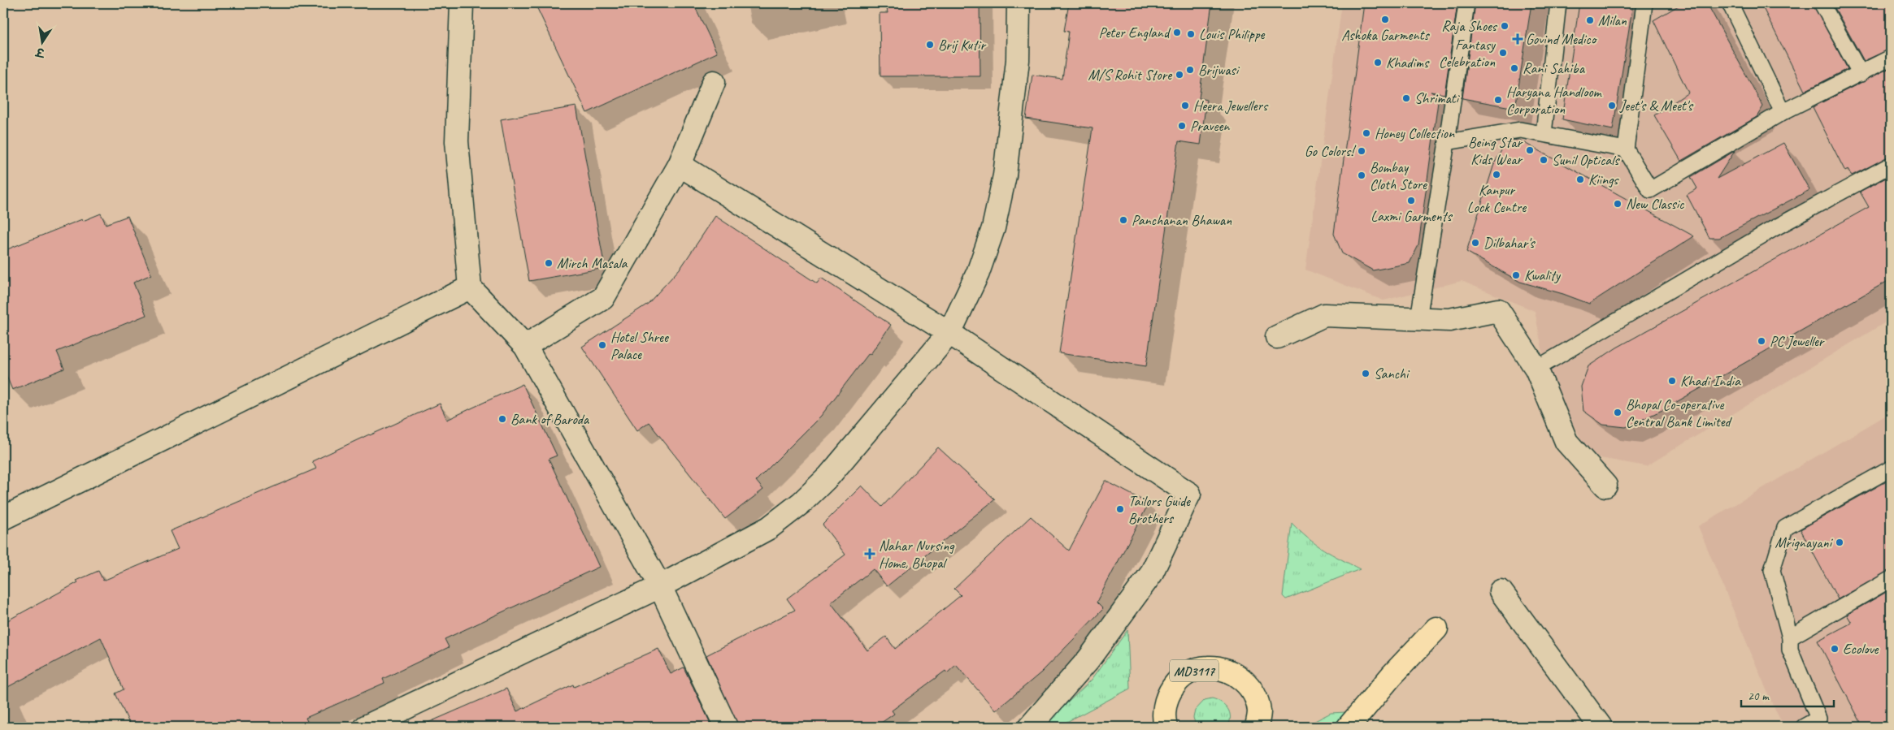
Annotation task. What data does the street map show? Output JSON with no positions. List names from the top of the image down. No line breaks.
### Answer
{"streets":{"main road":["MD3117"]},"places":{"other":["Ashoka Garments","Milan","Raja Shoes","Peter England","Louis Philippe","Brij Kutir","Fantasy Celebration","Khadims","Rani Sahiba","Brijwasi","M/S Rohit Store","Shrimati","Haryana Handloom Corporation","Heera Jewellers","Jeet's & Meet's","Praveen","Honey Collection","Being Star Kids Wear","Go Colors!","Sunil Opticals","Kanpur Lock Centre","Bombay Cloth Store","Kiings","Laxmi Garments","New Classic","Panchanan Bhawan","Dilbahar's","Mirch Masala","Kwality","PC Jeweller","Hotel Shree Palace","Sanchi","Khadi India","Bhopal Co-operative Central Bank Limited","Bank of Baroda","Tailors Guide Brothers","Mrignayani","Ecolove"],"health":["Govind Medico","Nahar Nursing Home, Bhopal"]},"scale_bar":"20 m","north":"bottom"}
